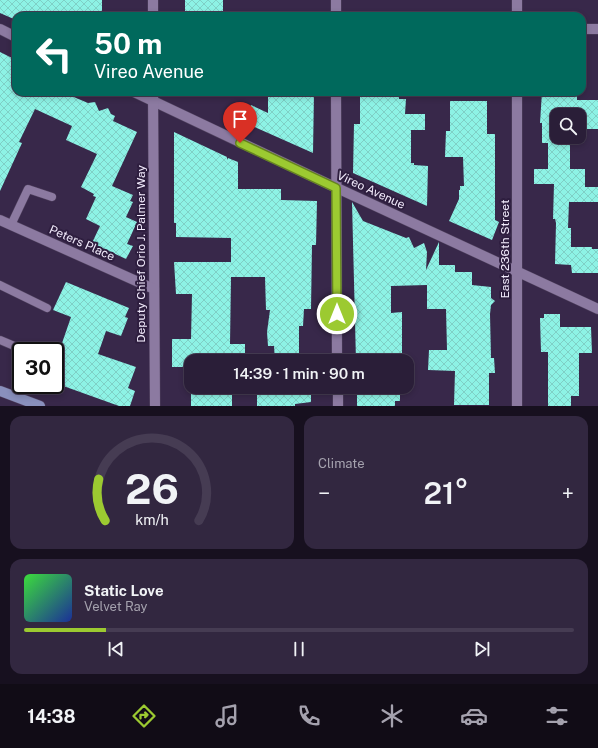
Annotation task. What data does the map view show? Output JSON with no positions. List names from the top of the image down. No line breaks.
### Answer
{"streets":{"street":["Vireo Avenue","Peters Place","East 236th Street","Deputy Chief Orio J. Palmer Way"]},"crossings":[["Vireo Avenue","East 236th Street"],["Vireo Avenue","Deputy Chief Orio J. Palmer Way"],["Peters Place","Deputy Chief Orio J. Palmer Way"]],"page":{"turn":["50 m","Vireo Avenue"],"limit":"30","trip":"14:39 · 1 min · 90 m","tile":"Climate","heat":["−","21°","+"],"song":["Static Love","Velvet Ray"],"tabs":"14:38","gauge":["26","km/h"]}}
